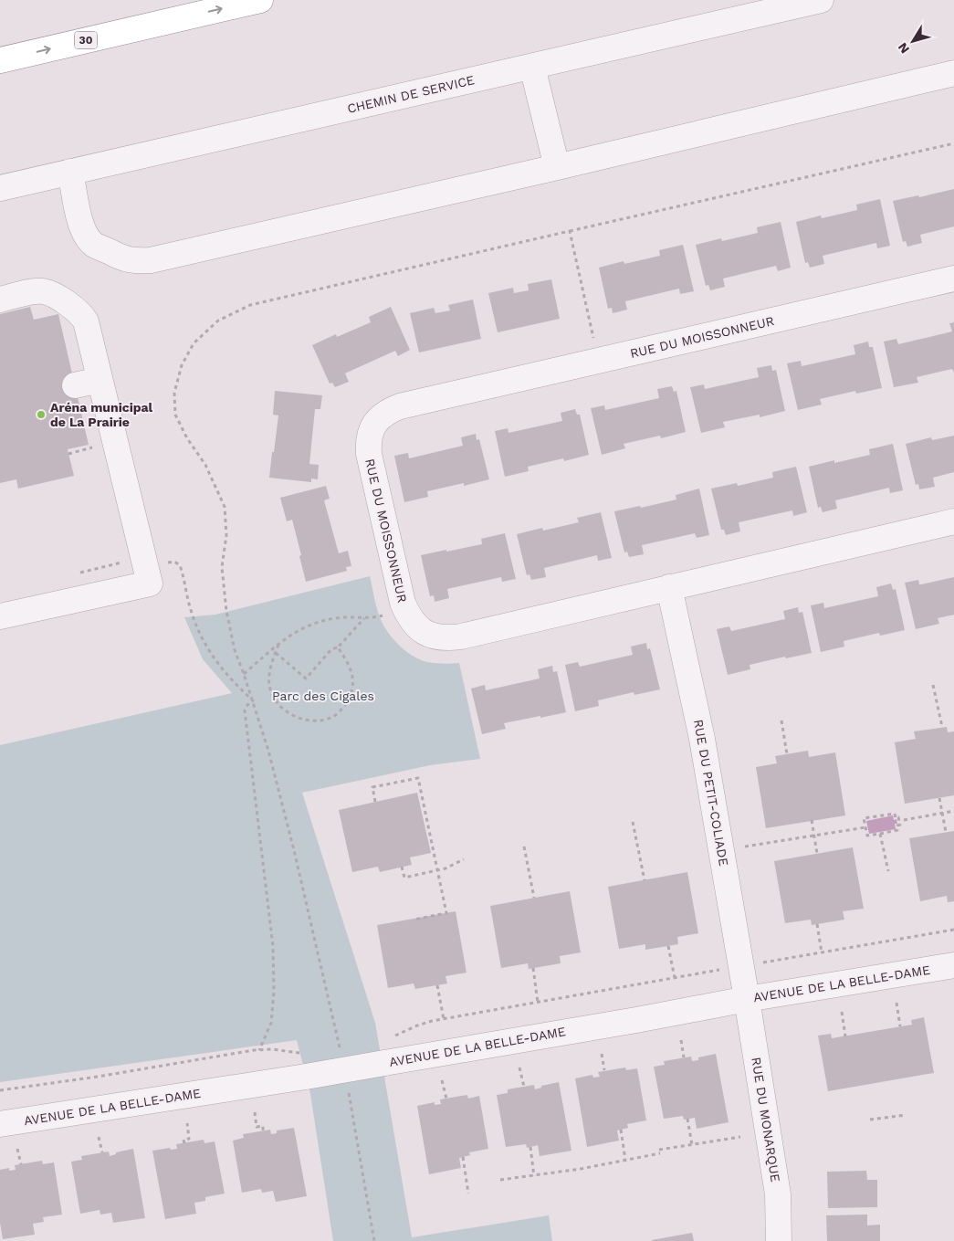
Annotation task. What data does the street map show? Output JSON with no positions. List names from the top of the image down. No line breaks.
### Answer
{"streets":{"highway":["30"],"street":["CHEMIN DE SERVICE","RUE DU MOISSONNEUR","RUE DU PETIT-COLIADE","AVENUE DE LA BELLE-DAME","RUE DU MONARQUE"]},"crossings":[["RUE DU MOISSONNEUR","RUE DU PETIT-COLIADE"],["RUE DU PETIT-COLIADE","AVENUE DE LA BELLE-DAME"],["RUE DU PETIT-COLIADE","RUE DU MONARQUE"],["AVENUE DE LA BELLE-DAME","RUE DU MONARQUE"]],"parks":["Parc des Cigales"],"places":["Aréna municipal de La Prairie"],"north":"bottom left"}
